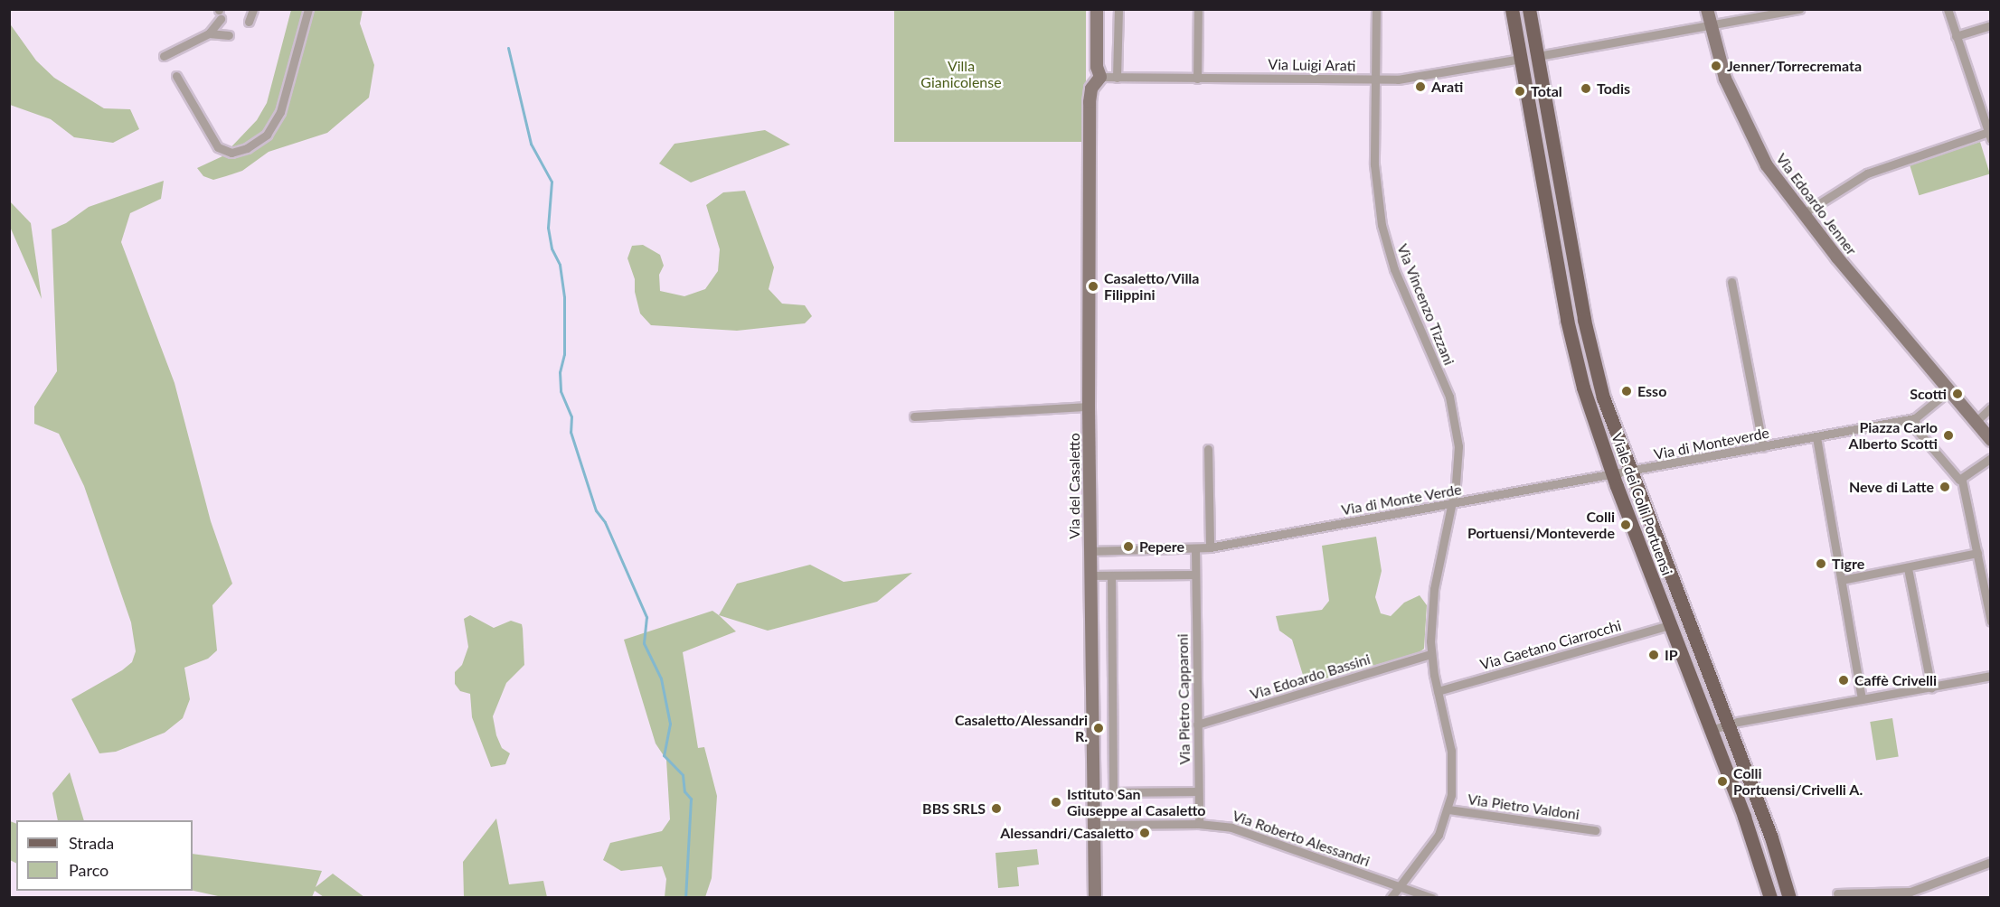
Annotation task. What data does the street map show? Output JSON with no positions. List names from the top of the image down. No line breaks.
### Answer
{"streets":{"main road":["Viale dei Colli Portuensi"],"street":["Via Luigi Arati","Via Edoardo Jenner","Via Vincenzo Tizzani","Via di Monteverde","Via del Casaletto","Via di Monte Verde","Via Gaetano Ciarrocchi","Via Edoardo Bassini","Via Pietro Capparoni","Via Pietro Valdoni","Via Roberto Alessandri"]},"crossings":[["Via Luigi Arati","Via Vincenzo Tizzani"],["Via Luigi Arati","Via del Casaletto"],["Via Luigi Arati","Viale dei Colli Portuensi"],["Via Vincenzo Tizzani","Via di Monte Verde"],["Via Vincenzo Tizzani","Via Gaetano Ciarrocchi"],["Via Vincenzo Tizzani","Via Edoardo Bassini"],["Via Vincenzo Tizzani","Via Pietro Valdoni"],["Via Vincenzo Tizzani","Via Roberto Alessandri"],["Via di Monteverde","Via di Monte Verde"],["Via di Monteverde","Viale dei Colli Portuensi"],["Via del Casaletto","Via di Monte Verde"],["Via del Casaletto","Via Roberto Alessandri"],["Via di Monte Verde","Viale dei Colli Portuensi"],["Via di Monte Verde","Via Pietro Capparoni"],["Viale dei Colli Portuensi","Via Gaetano Ciarrocchi"],["Via Edoardo Bassini","Via Pietro Capparoni"],["Via Pietro Capparoni","Via Roberto Alessandri"]],"parks":["Villa Gianicolense"],"places":["Jenner/Torrecremata","Arati","Todis","Total","Casaletto/Villa Filippini","Esso","Scotti","Piazza Carlo Alberto Scotti","Neve di Latte","Colli Portuensi/Monteverde","Pepere","Tigre","IP","Caffè Crivelli","Casaletto/Alessandri R.","Colli Portuensi/Crivelli A.","Istituto San Giuseppe al Casaletto","BBS SRLS","Alessandri/Casaletto"],"legend":["Strada","Parco"]}
